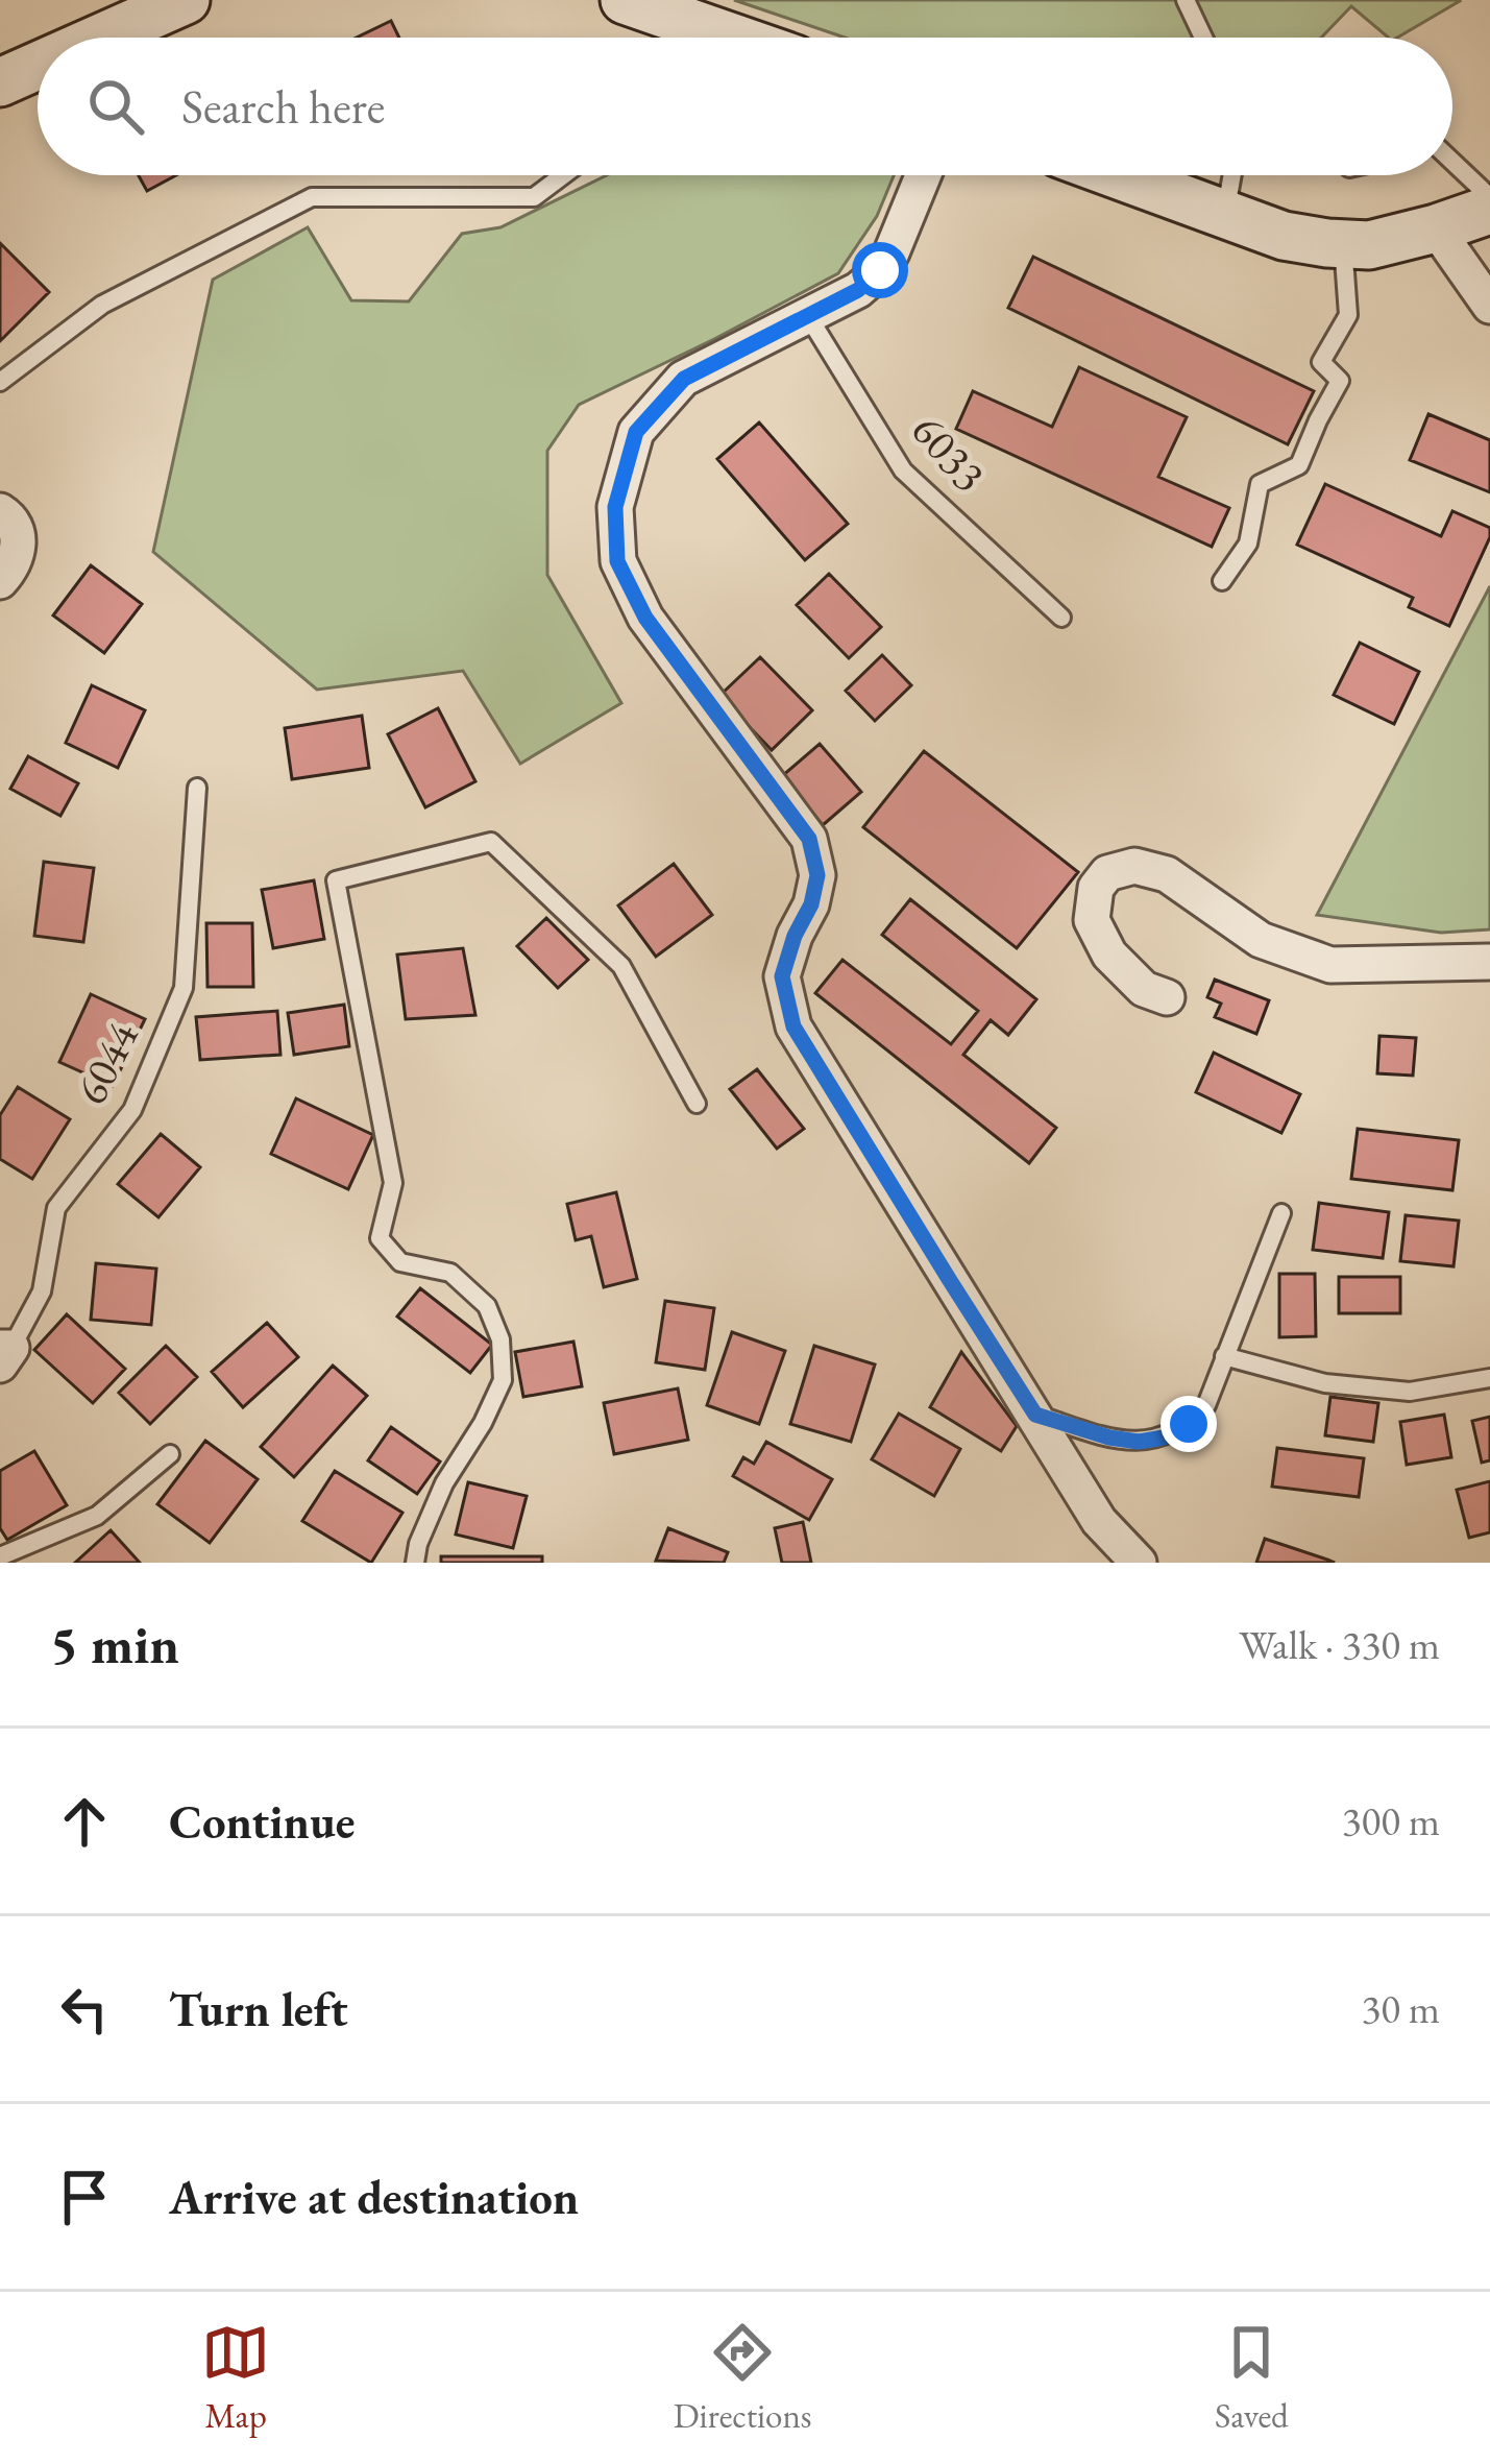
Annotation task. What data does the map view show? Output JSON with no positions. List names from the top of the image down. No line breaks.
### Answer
{"streets":{"lane":["6033","6044"]},"page":{"search":"Search here","heading":["5 min","Walk · 330 m"],"list":[["Continue","300 m"],["Turn left","30 m"],"Arrive at destination"],"nav":["Map","Directions","Saved"]}}
